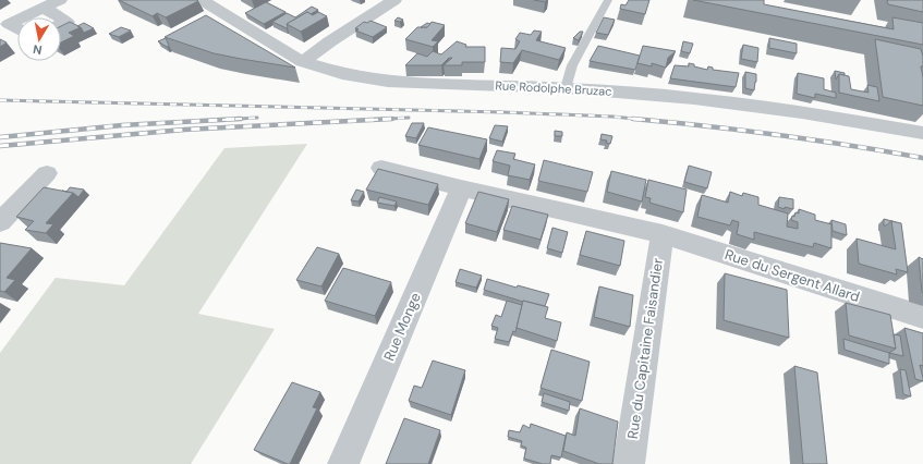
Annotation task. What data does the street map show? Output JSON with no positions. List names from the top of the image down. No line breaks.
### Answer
{"streets":{"street":["Rue Rodolphe Bruzac","Rue du Sergent Allard","Rue Monge","Rue du Capitaine Faisandier"]},"crossings":[["Rue du Sergent Allard","Rue Monge"],["Rue du Sergent Allard","Rue du Capitaine Faisandier"]],"north":"bottom"}
